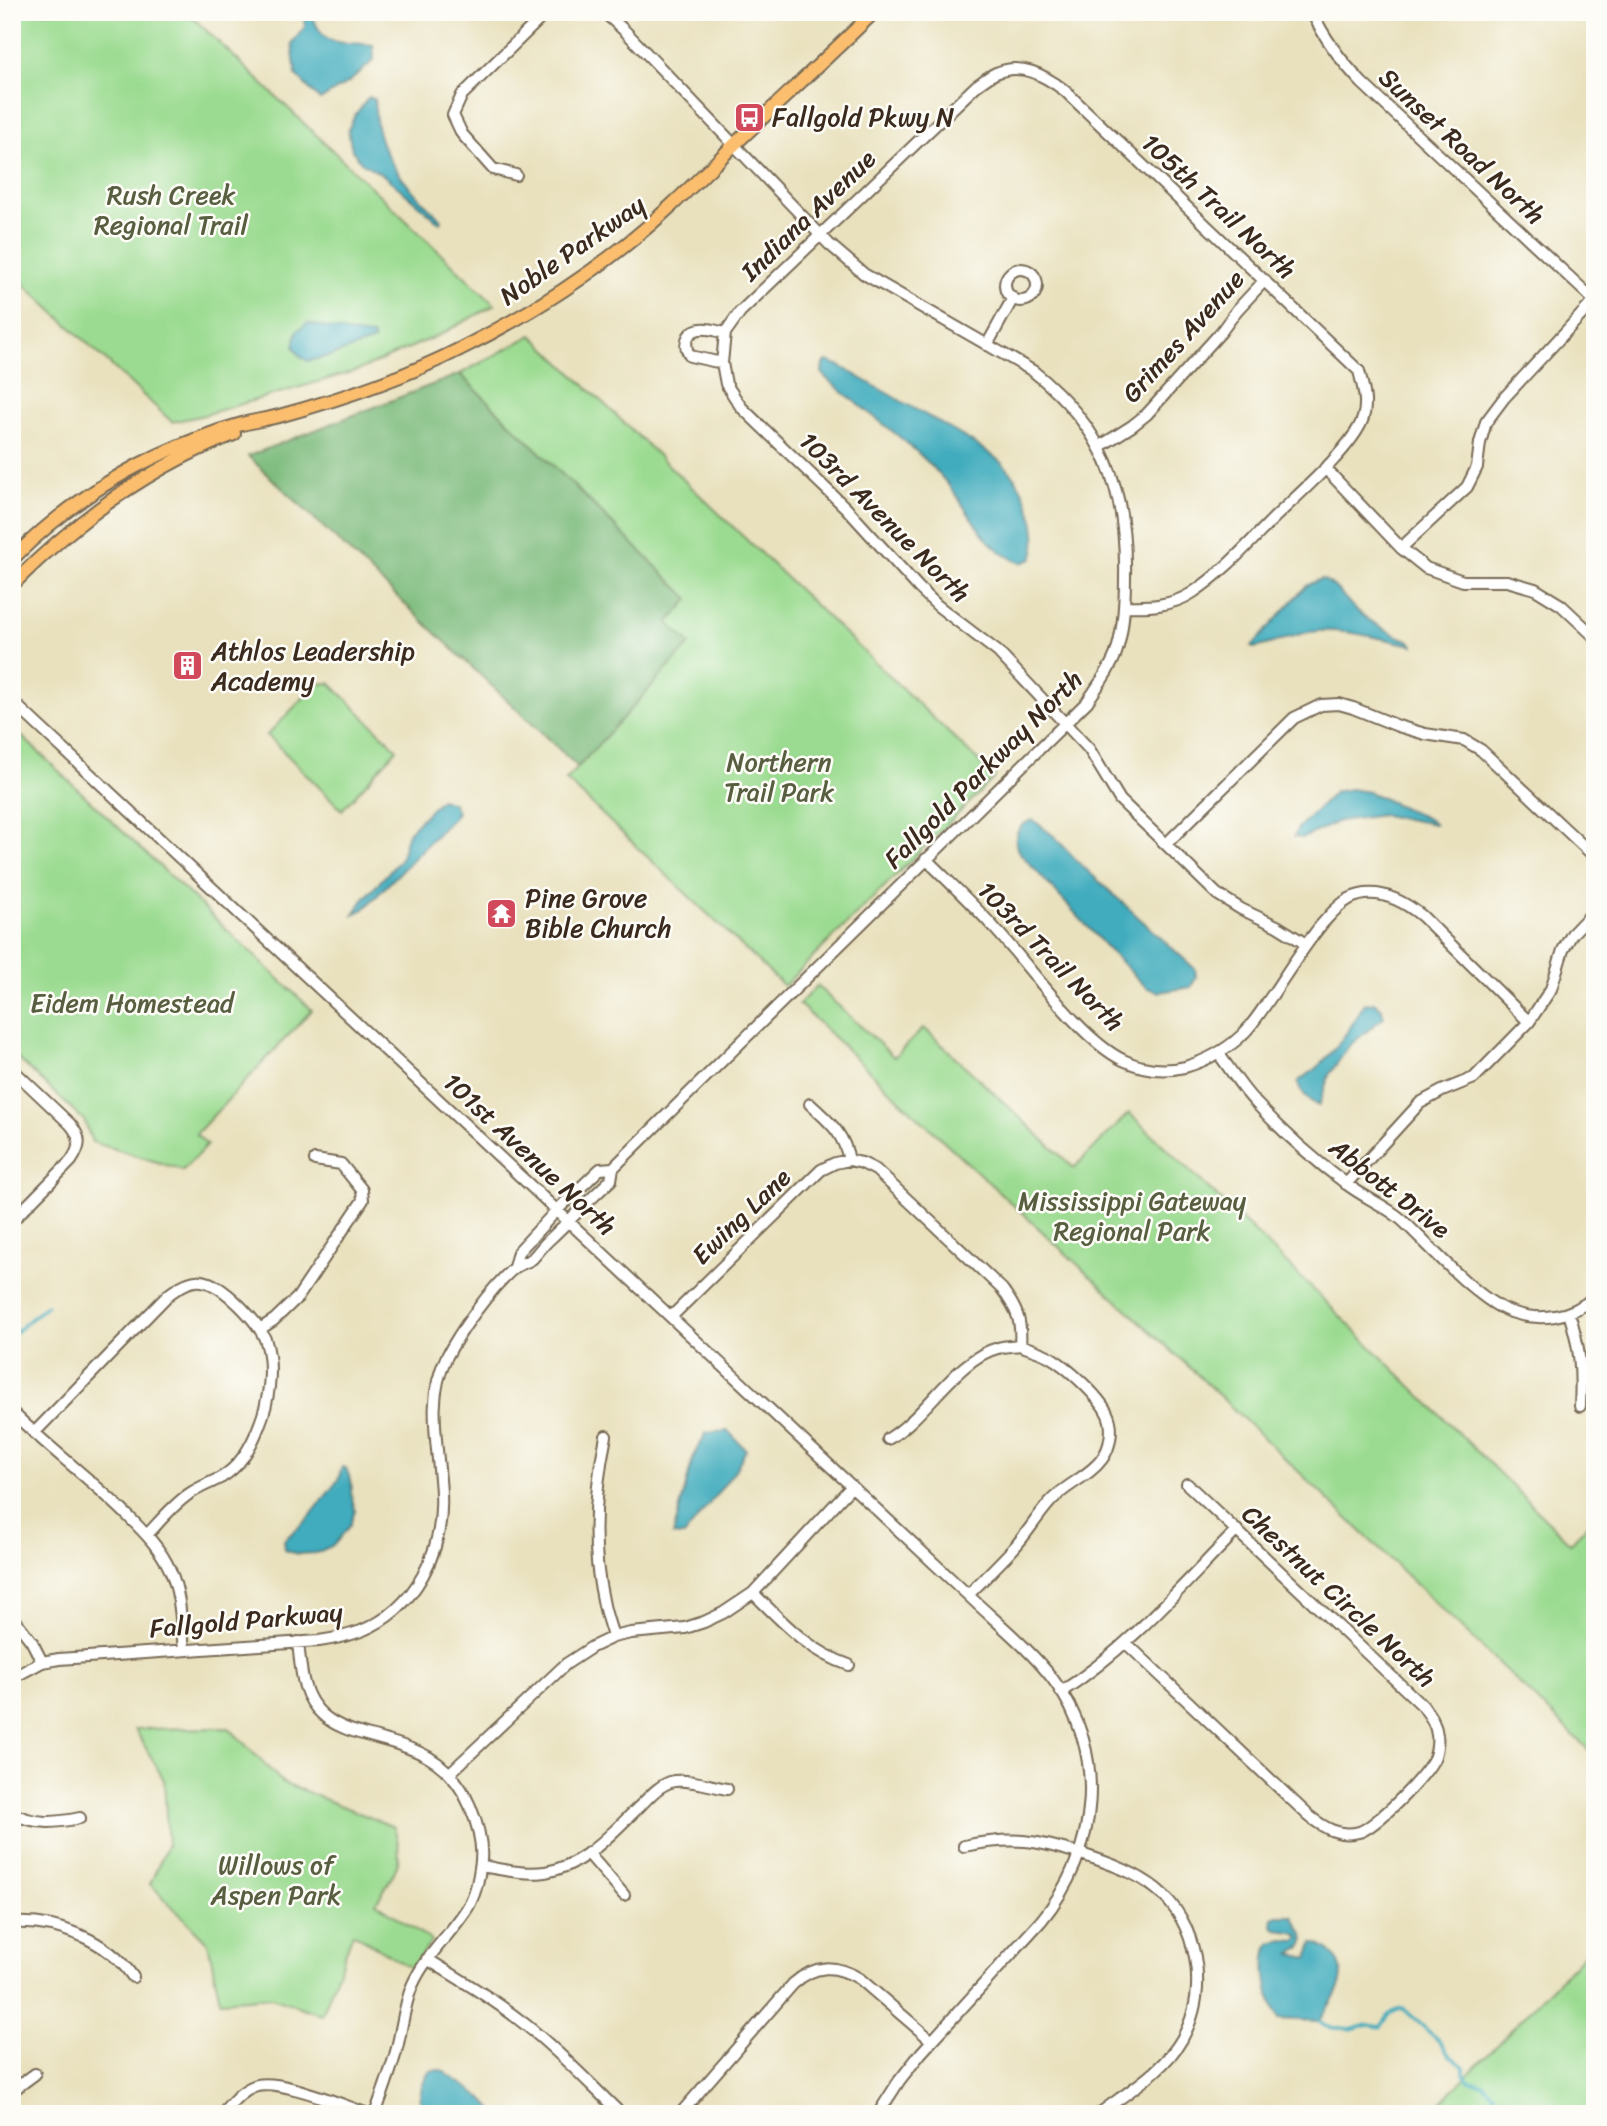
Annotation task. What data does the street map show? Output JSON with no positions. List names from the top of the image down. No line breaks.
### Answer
{"streets":{"main road":["Noble Parkway"],"street":["Sunset Road North","105th Trail North","Indiana Avenue","Grimes Avenue","103rd Avenue North","Fallgold Parkway North","103rd Trail North","101st Avenue North","Abbott Drive","Ewing Lane","Chestnut Circle North","Fallgold Parkway"]},"crossings":[["105th Trail North","Indiana Avenue"],["105th Trail North","Grimes Avenue"],["Indiana Avenue","Fallgold Parkway North"],["Noble Parkway","Fallgold Parkway North"],["Grimes Avenue","Fallgold Parkway North"],["103rd Avenue North","Fallgold Parkway North"],["103rd Avenue North","103rd Trail North"],["Fallgold Parkway North","103rd Trail North"],["Fallgold Parkway North","101st Avenue North"],["Fallgold Parkway North","Fallgold Parkway"],["103rd Trail North","Abbott Drive"],["101st Avenue North","Ewing Lane"]],"parks":["Rush Creek Regional Trail","Northern Trail Park","Eidem Homestead","Mississippi Gateway Regional Park","Willows of Aspen Park"],"places":{"bus stop":["Fallgold Pkwy N"],"building":["Athlos Leadership Academy"],"temple":["Pine Grove Bible Church"]}}
